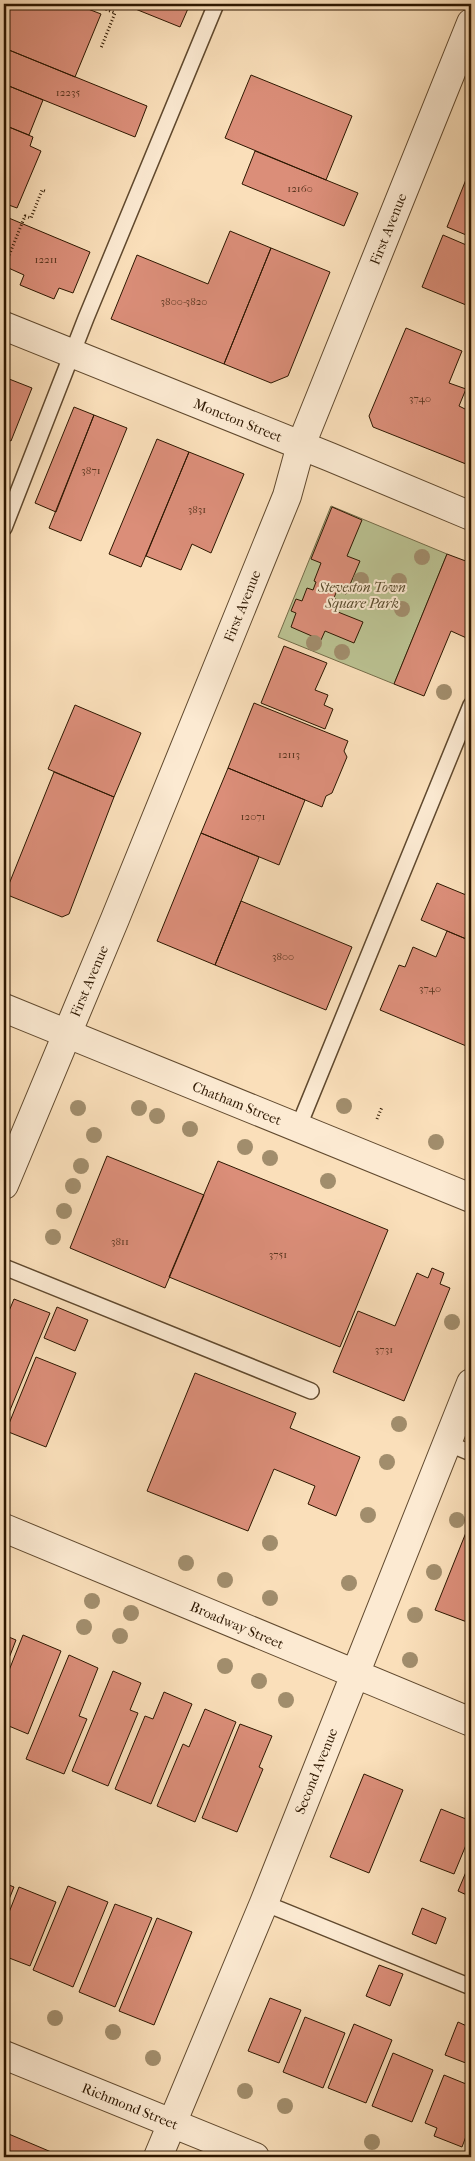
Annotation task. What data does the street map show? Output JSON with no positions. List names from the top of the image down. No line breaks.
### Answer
{"streets":{"street":["First Avenue","Moncton Street","Chatham Street","Broadway Street","Second Avenue","Richmond Street"]},"crossings":[["First Avenue","Moncton Street"],["First Avenue","Chatham Street"],["Broadway Street","Second Avenue"],["Second Avenue","Richmond Street"]],"parks":["Steveston Town Square Park"],"house_numbers":["12235","12160","12211","3800-3820","3740","3871","3831","12113","12071","3800","3740","3811","3751","3731"]}
